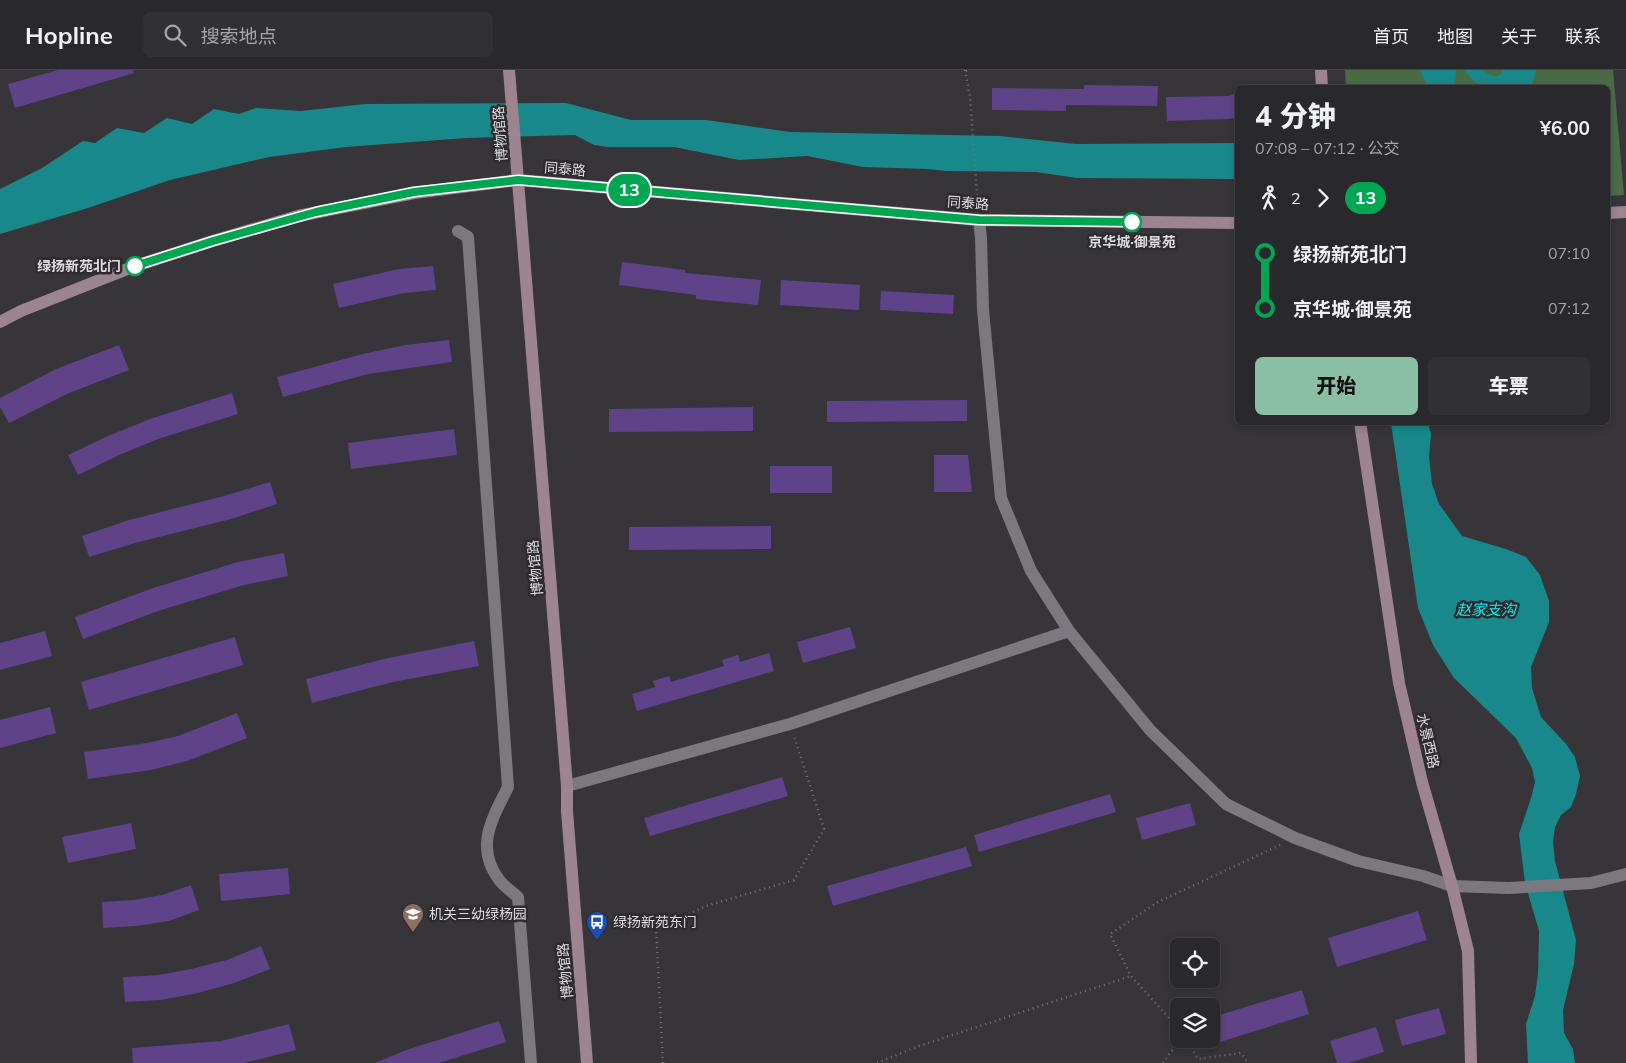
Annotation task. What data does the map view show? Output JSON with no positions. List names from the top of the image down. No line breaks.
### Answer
{"streets":{"street":["博物馆路","同泰路","水景西路"]},"crossings":[["博物馆路","同泰路"]],"water":["赵家支沟"],"places":{"other":["京华城·御景苑","绿扬新苑北门"],"school or university":["机关三幼绿杨园"],"bus stop":["绿扬新苑东门"]},"lines":["bus line 13"],"page":{"header":"Hopline","search":"搜索地点","nav":["首页","地图","关于","联系"],"on_map":"13","heading":["4 分钟","07:08 – 07:12 · 公交","¥6.00"],"legs":["2","13"],"list":[{"name":"绿扬新苑北门","value":"07:10"},{"name":"京华城·御景苑","value":"07:12"}],"buttons":["开始","车票"]}}
